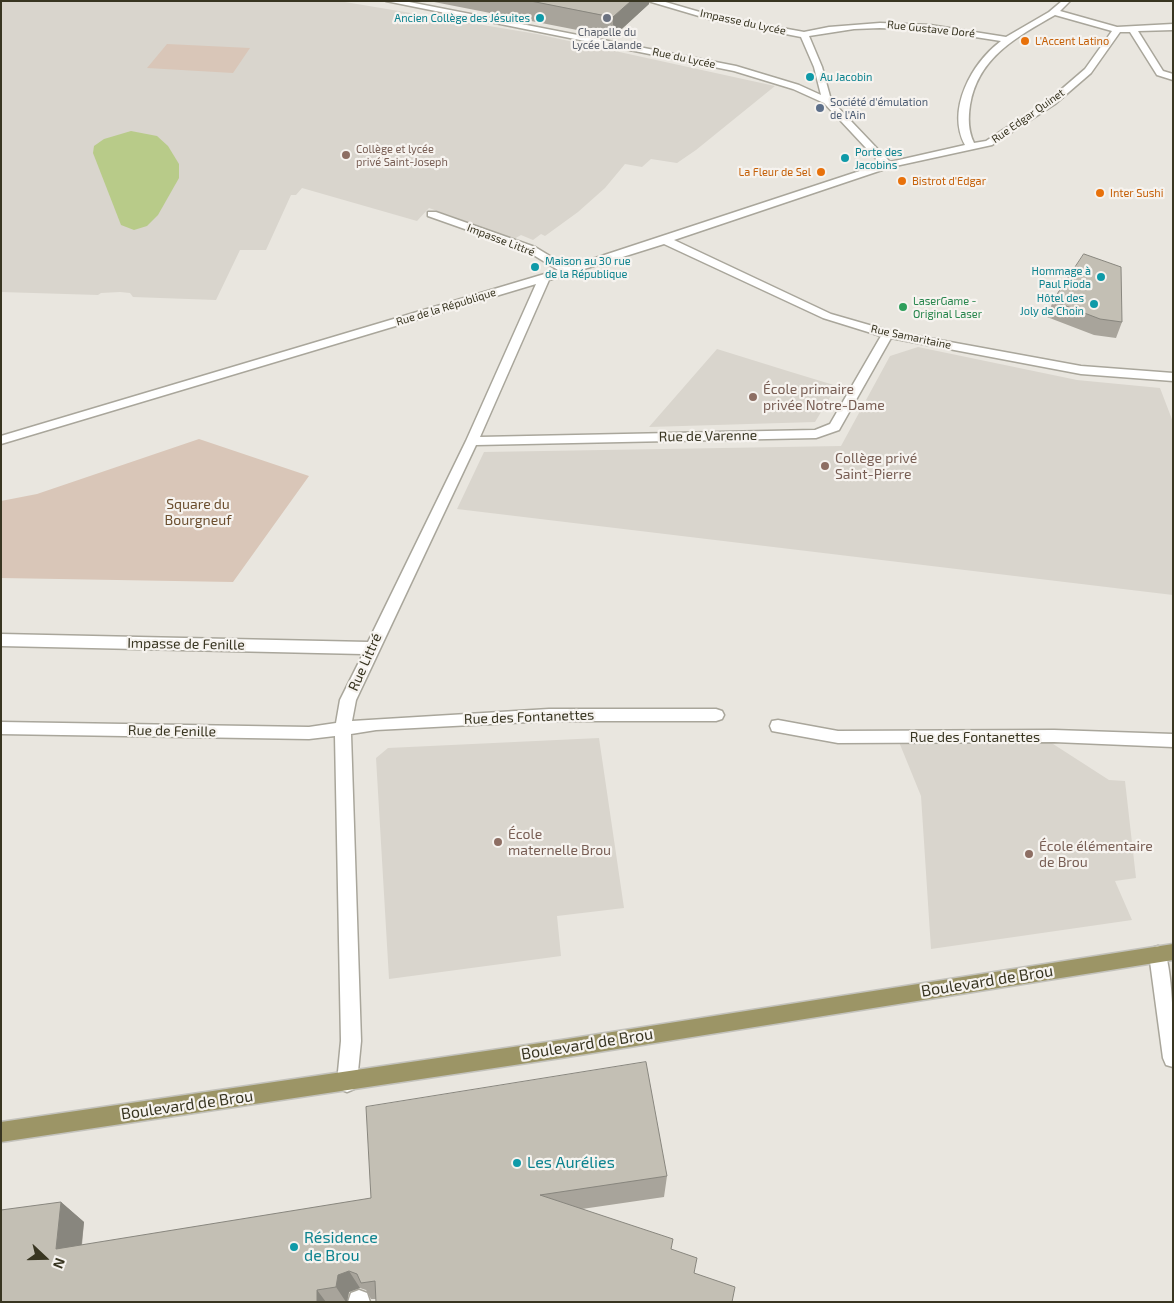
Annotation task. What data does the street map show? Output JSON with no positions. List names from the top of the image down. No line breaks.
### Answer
{"streets":{"main road":["Boulevard de Brou"],"street":["Impasse du Lycée","Rue Gustave Doré","Rue du Lycée","Rue Edgar Quinet","Impasse Littré","Rue de la République","Rue Samaritaine","Rue de Varenne","Impasse de Fenille","Rue Littré","Rue des Fontanettes","Rue de Fenille"]},"crossings":[["Impasse du Lycée","Rue Gustave Doré"],["Rue Edgar Quinet","Rue de la République"],["Impasse Littré","Rue de la République"],["Rue de la République","Rue Samaritaine"],["Rue de la République","Rue Littré"],["Rue Samaritaine","Rue de Varenne"],["Rue de Varenne","Rue Littré"],["Impasse de Fenille","Rue Littré"],["Rue Littré","Rue des Fontanettes"],["Rue Littré","Rue de Fenille"],["Rue Littré","Boulevard de Brou"],["Rue des Fontanettes","Rue de Fenille"]],"parks":["Square du Bourgneuf"],"places":["Ancien Collège des Jésuites","Chapelle du Lycée Lalande","L'Accent Latino","Au Jacobin","Société d'émulation de l'Ain","Collège et lycée privé Saint-Joseph","Porte des Jacobins","La Fleur de Sel","Bistrot d'Edgar","Inter Sushi","Maison au 30 rue de la République","Hommage à Paul Pioda","Hôtel des Joly de Choin","LaserGame - Original Laser","École primaire privée Notre-Dame","Collège privé Saint-Pierre","École maternelle Brou","École élémentaire de Brou","Les Aurélies","Résidence de Brou"],"north":"right"}
